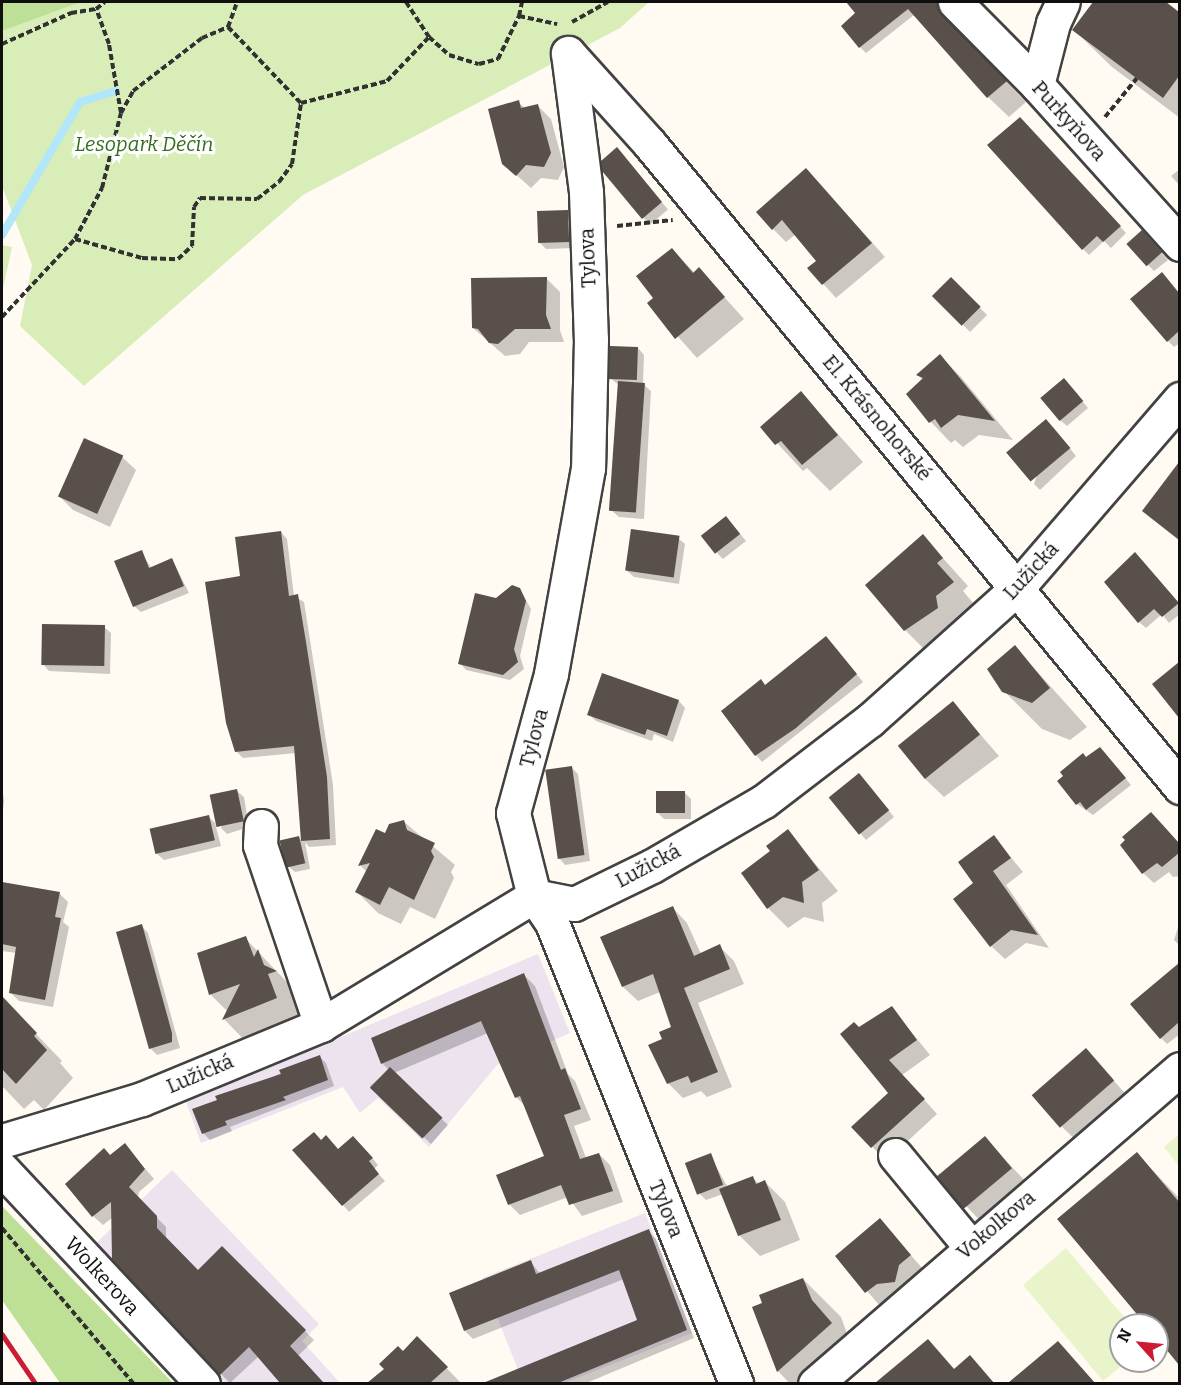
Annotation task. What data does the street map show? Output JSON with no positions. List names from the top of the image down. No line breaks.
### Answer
{"streets":{"street":["Purkyňova","Tylova","El. Krásnohorské","Lužická","Vokolkova","Wolkerova"]},"crossings":[["Tylova","El. Krásnohorské"],["Tylova","Lužická"],["El. Krásnohorské","Lužická"]],"parks":["Lesopark Děčín"],"north":"top left"}
